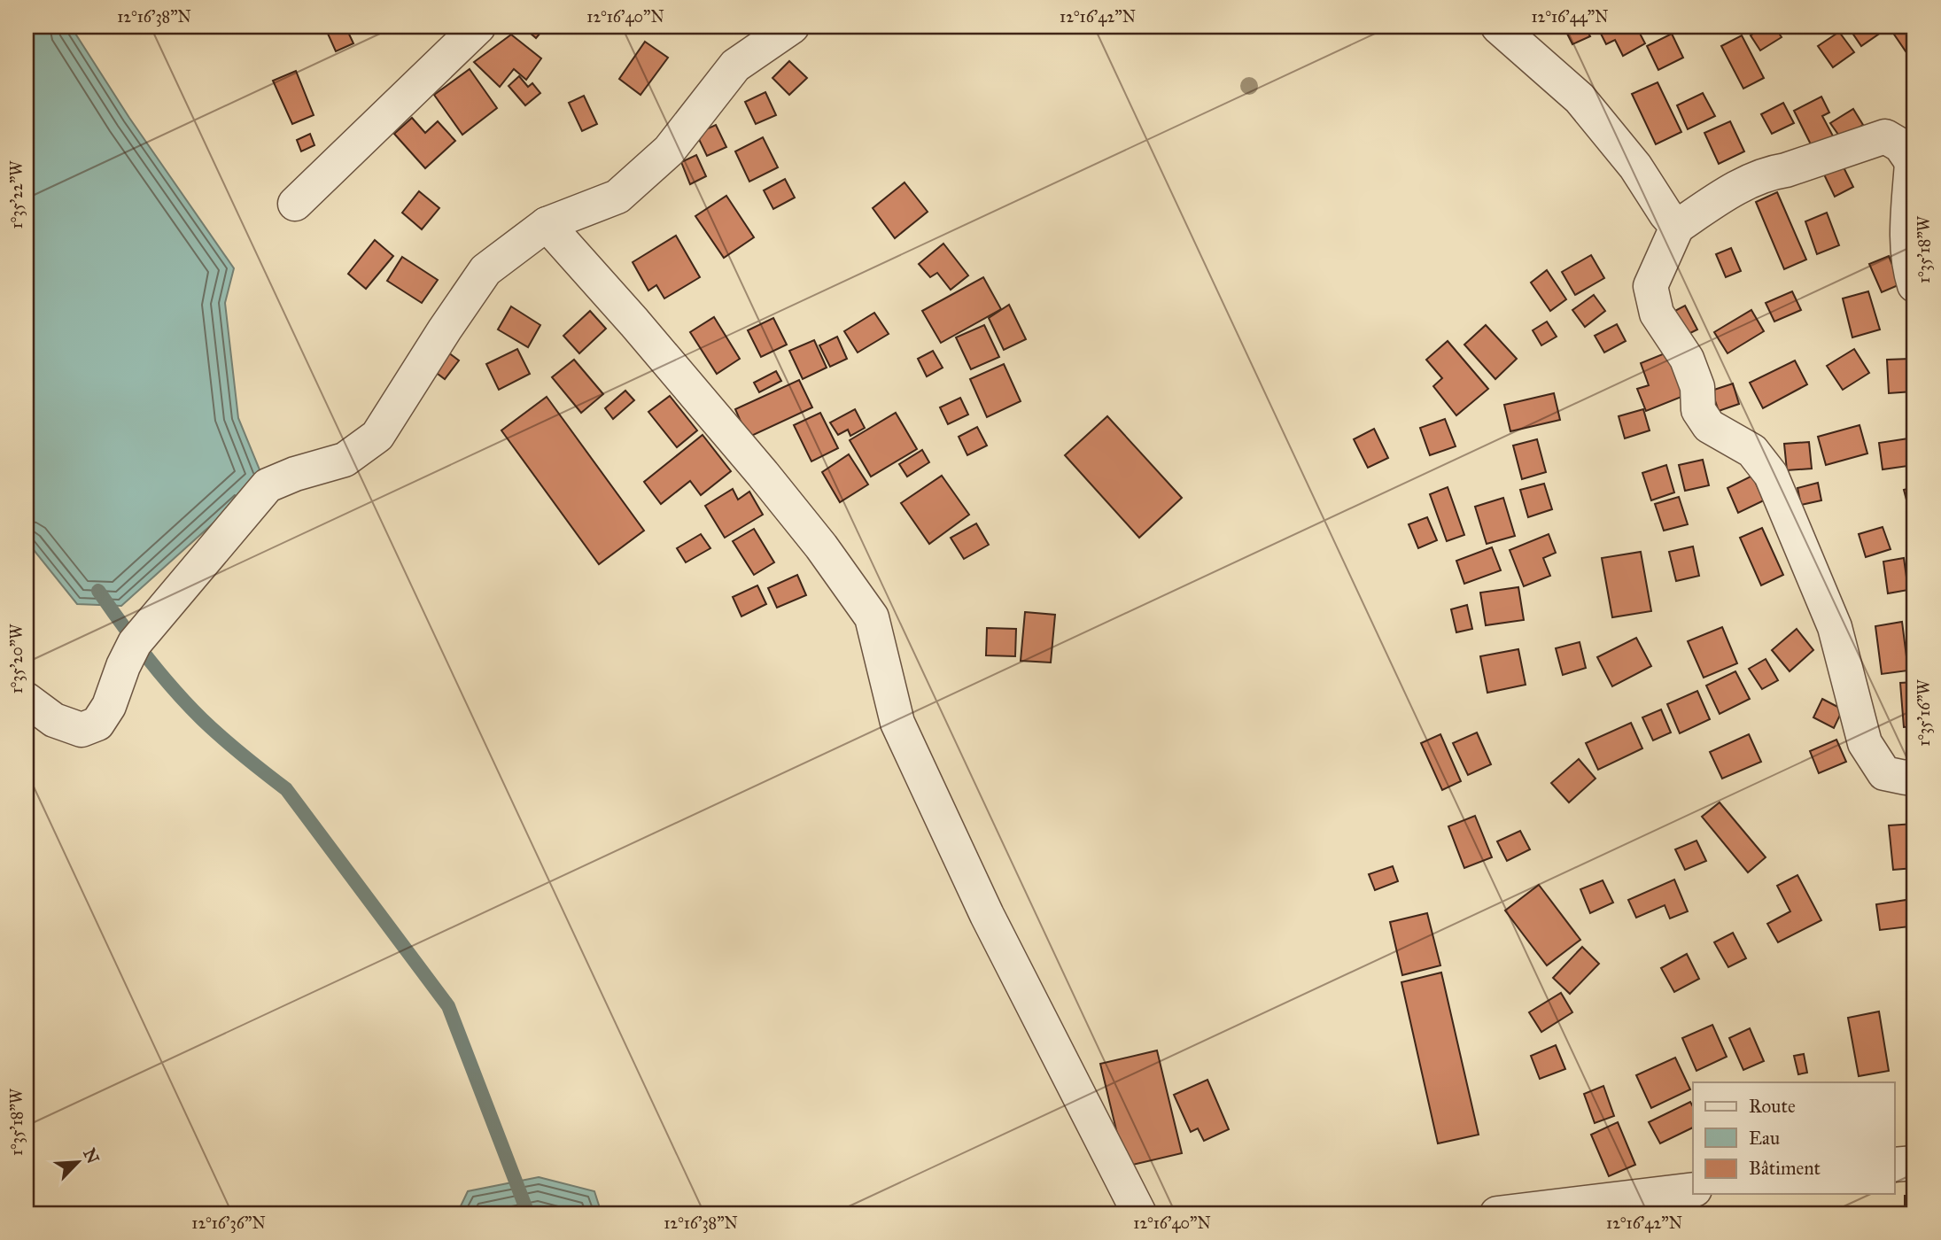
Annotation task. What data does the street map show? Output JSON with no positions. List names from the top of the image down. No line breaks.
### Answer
{"legend":["Route","Eau","Bâtiment"],"north":"top right","coordinates":["12°16'38\"N","12°16'40\"N","12°16'42\"N","12°16'44\"N","1°35'22\"W","1°35'18\"W","1°35'20\"W","1°35'16\"W","12°16'36\"N"]}
